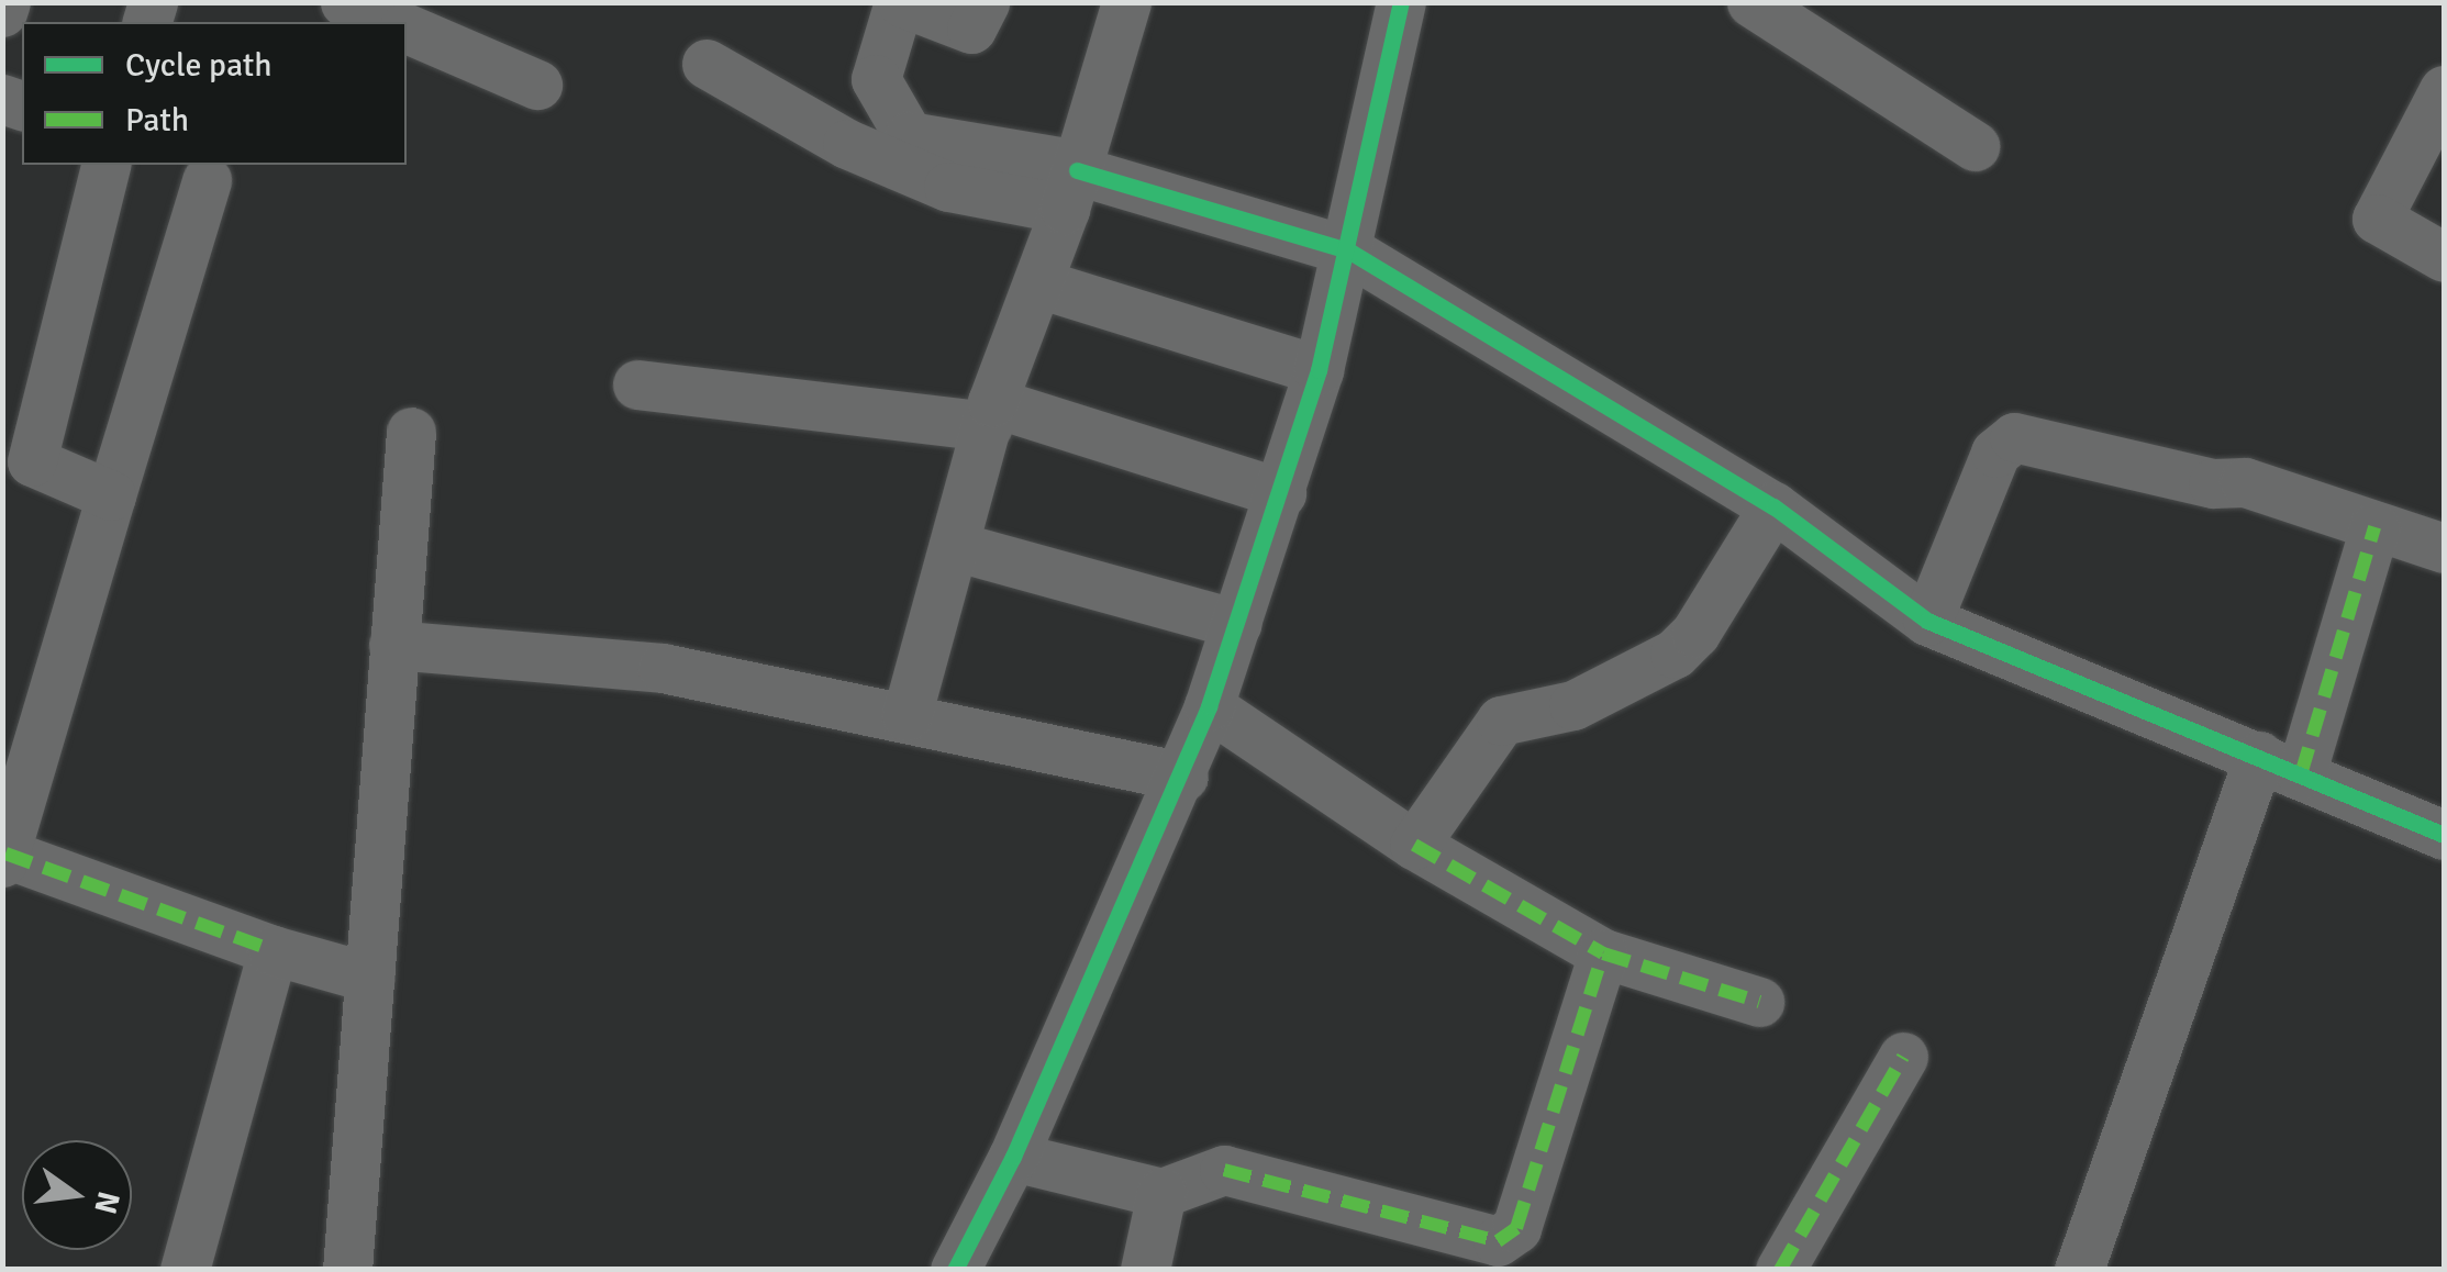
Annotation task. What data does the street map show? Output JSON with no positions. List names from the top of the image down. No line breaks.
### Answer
{"legend":["Cycle path","Path"],"north":"right"}
